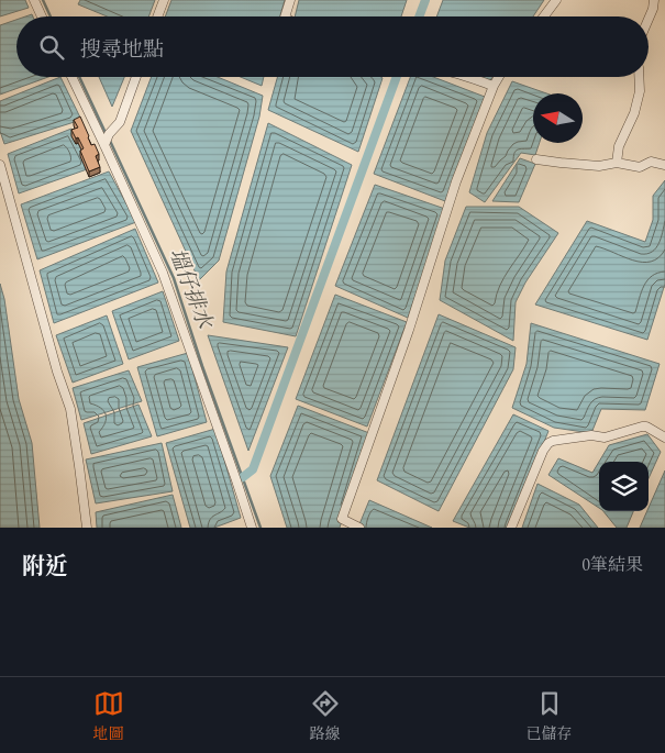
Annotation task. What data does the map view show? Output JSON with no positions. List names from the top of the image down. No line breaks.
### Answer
{"water":["塭仔排水"],"north":"left","page":{"search":"搜尋地點","heading":["附近","0筆結果"],"nav":["地圖","路線","已儲存"]}}
